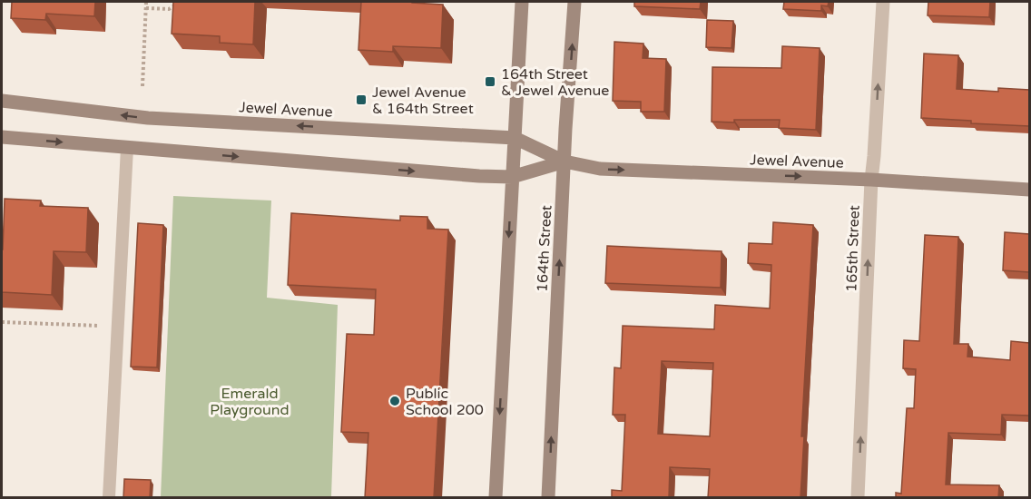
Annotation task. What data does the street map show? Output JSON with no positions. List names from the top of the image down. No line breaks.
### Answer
{"streets":{"street":["Jewel Avenue","164th Street","165th Street"]},"crossings":[["Jewel Avenue","164th Street"],["Jewel Avenue","165th Street"]],"one_way":["165th Street"],"parks":["Emerald Playground"],"places":{"transit":["164th Street & Jewel Avenue","Jewel Avenue & 164th Street"],"other":["Public School 200"]}}
